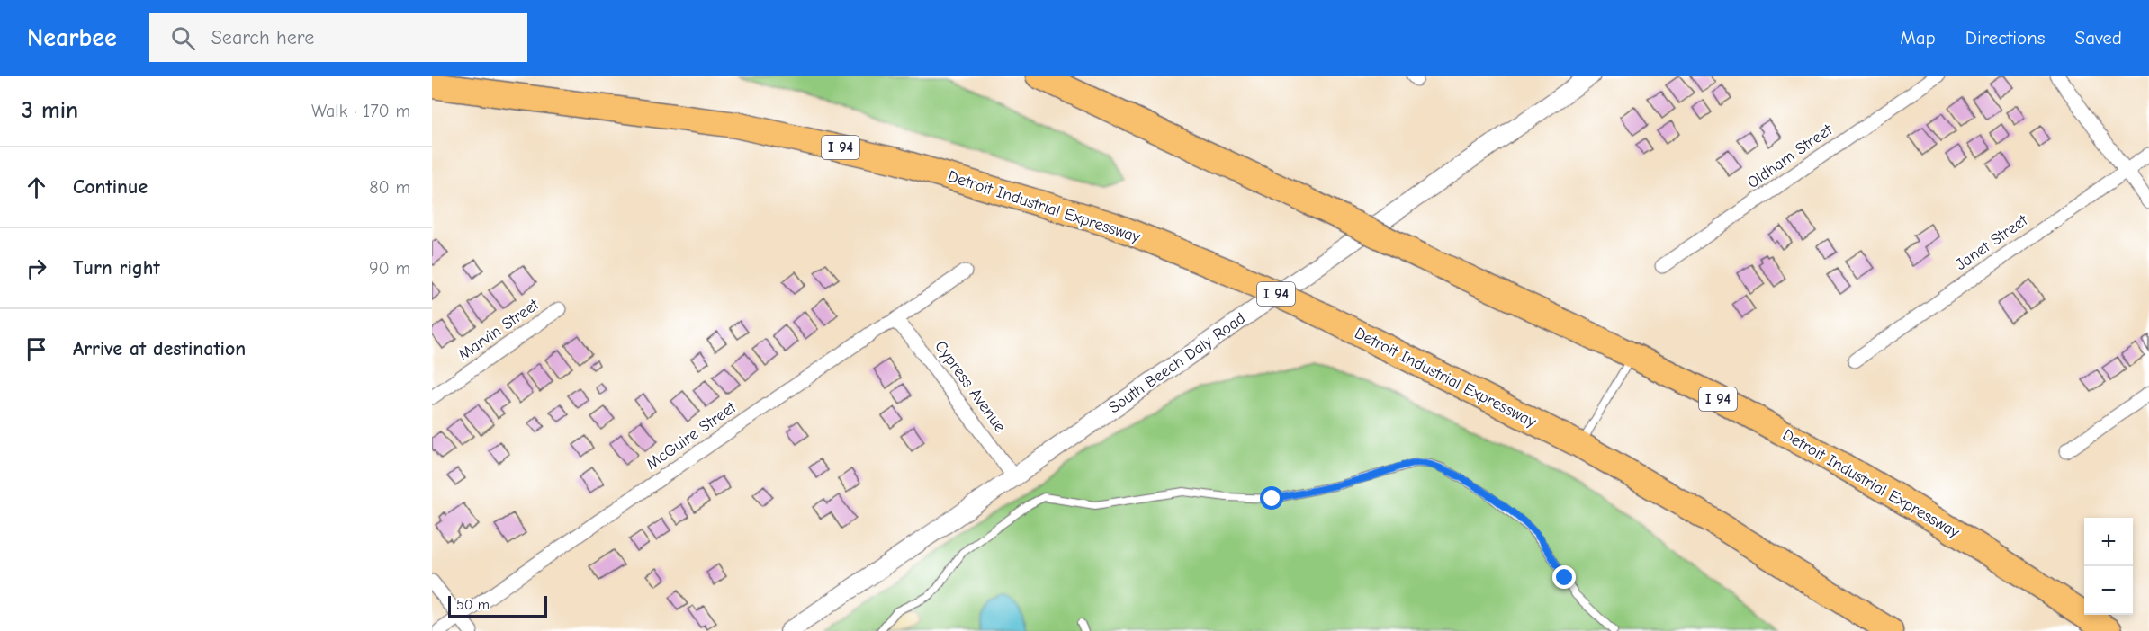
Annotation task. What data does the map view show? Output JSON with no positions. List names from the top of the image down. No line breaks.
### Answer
{"streets":{"highway":["I 94","Detroit Industrial Expressway"],"street":["Oldham Street","Janet Street","Marvin Street","South Beech Daly Road","Cypress Avenue","McGuire Street"]},"crossings":[["South Beech Daly Road","Cypress Avenue"],["Cypress Avenue","McGuire Street"]],"scale_bar":"50 m","page":{"header":"Nearbee","search":"Search here","nav":["Map","Directions","Saved"],"heading":["3 min","Walk · 170 m"],"list":[["Continue","80 m"],["Turn right","90 m"],"Arrive at destination"],"map_buttons":["+","−"],"scale":"50 m"}}
